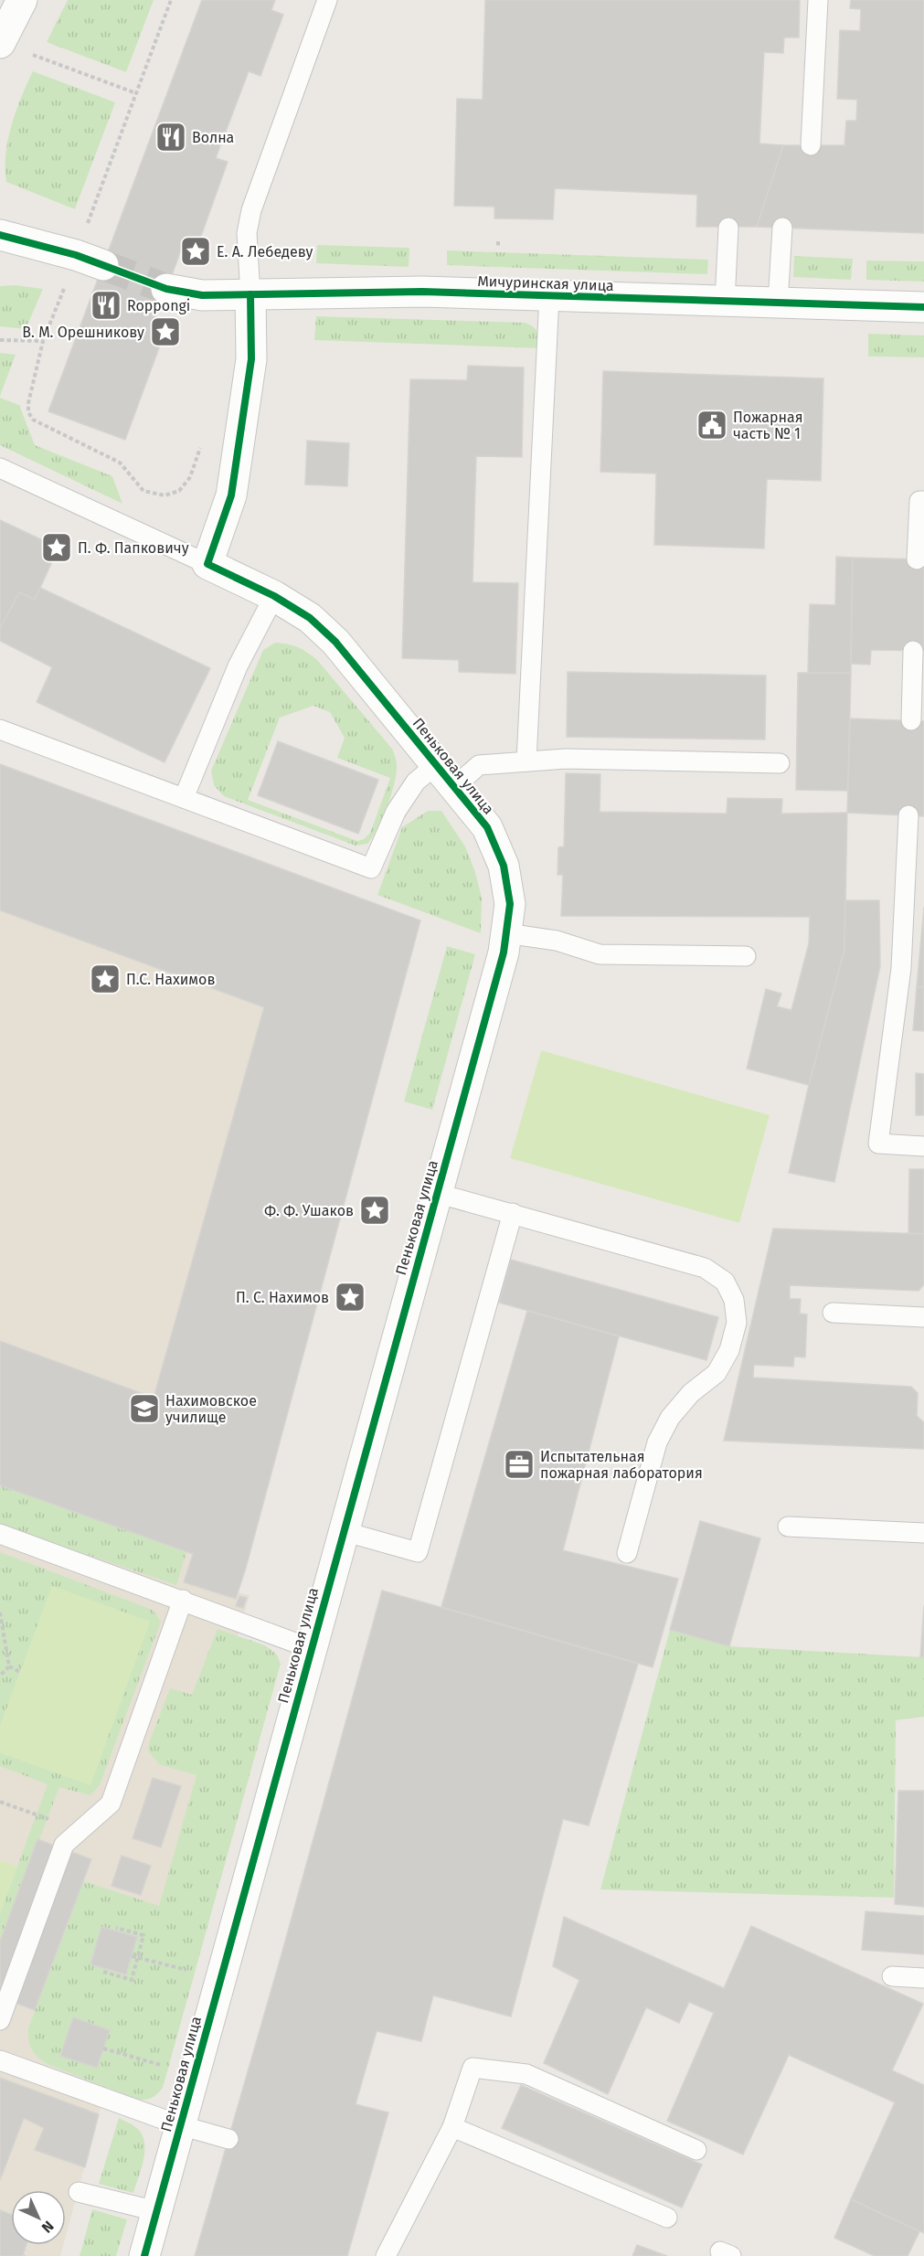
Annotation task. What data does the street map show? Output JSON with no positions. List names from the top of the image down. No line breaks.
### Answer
{"streets":{"street":["Мичуринская улица","Пеньковая улица"]},"places":{"restaurant":["Волна","Roppongi"],"place":["Е. А. Лебедеву","В. М. Орешникову","П. Ф. Папковичу","П.С. Нахимов","Ф. Ф. Ушаков","П. С. Нахимов"],"public building":["Пожарная часть № 1"],"school or university":["Нахимовское училище"],"office":["Испытательная пожарная лаборатория"]},"north":"bottom right"}
